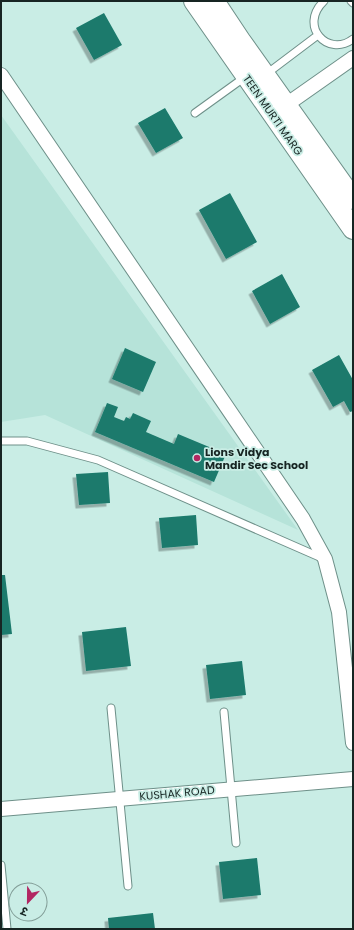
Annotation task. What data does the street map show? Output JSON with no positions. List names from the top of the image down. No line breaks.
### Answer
{"streets":{"main road":["TEEN MURTI MARG"],"street":["KUSHAK ROAD"]},"places":["Lions Vidya Mandir Sec School"],"north":"bottom"}
